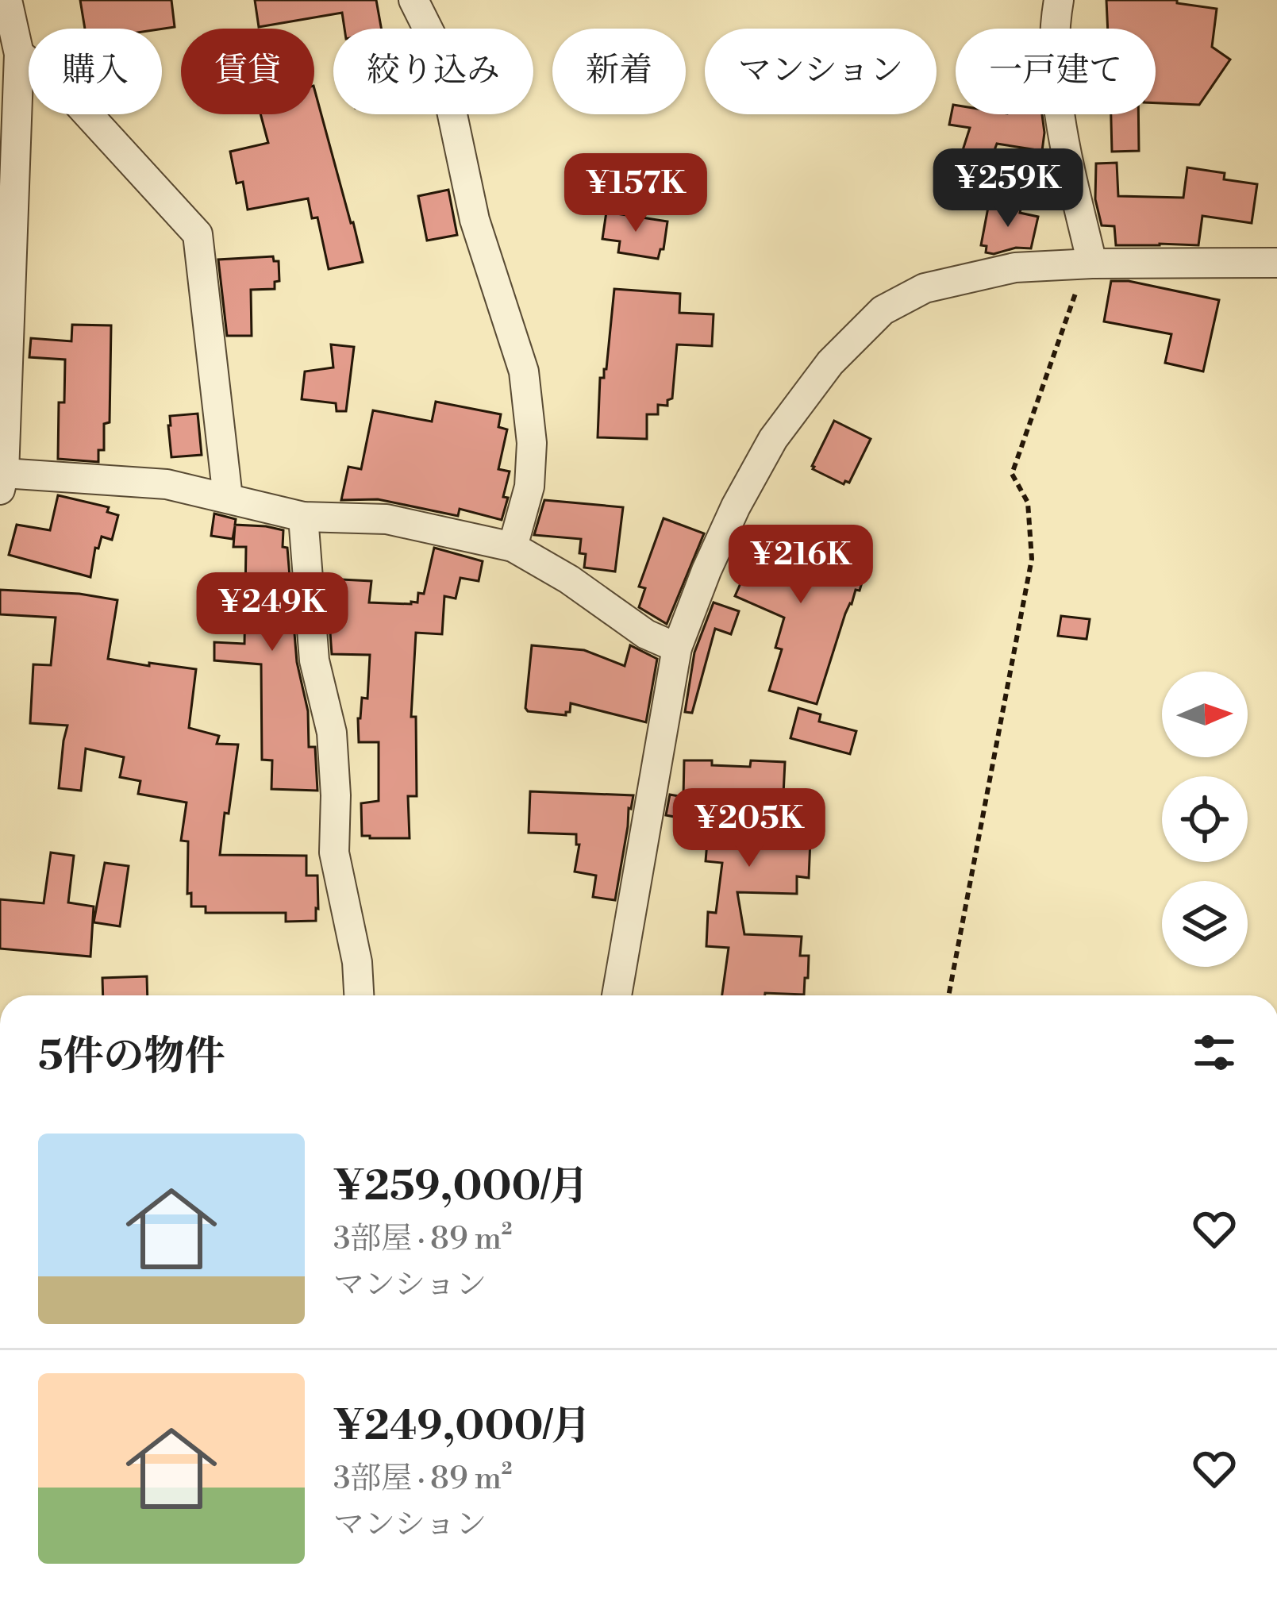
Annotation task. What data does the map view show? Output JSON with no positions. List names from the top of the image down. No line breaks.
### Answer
{"north":"right","page":{"chip":["購入","賃貸","絞り込み","新着","マンション","一戸建て"],"price":["¥259K","¥157K","¥216K","¥249K","¥205K"],"heading":"5件の物件","list":[{"name":"¥259,000/月","note":"3部屋 · 89 m² · マンション"},{"name":"¥249,000/月","note":"3部屋 · 89 m² · マンション"}]}}
